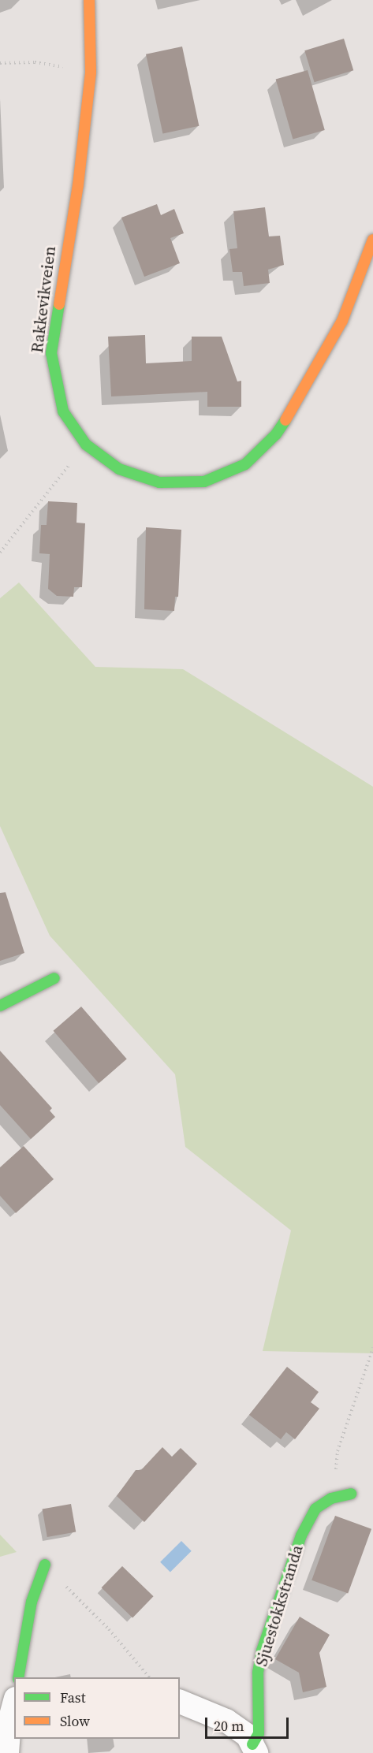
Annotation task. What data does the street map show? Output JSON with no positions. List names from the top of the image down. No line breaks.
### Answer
{"streets":{"street":["Rakkevikveien","Sjuestokkstranda"]},"legend":["Fast","Slow"],"scale_bar":"20 m"}
